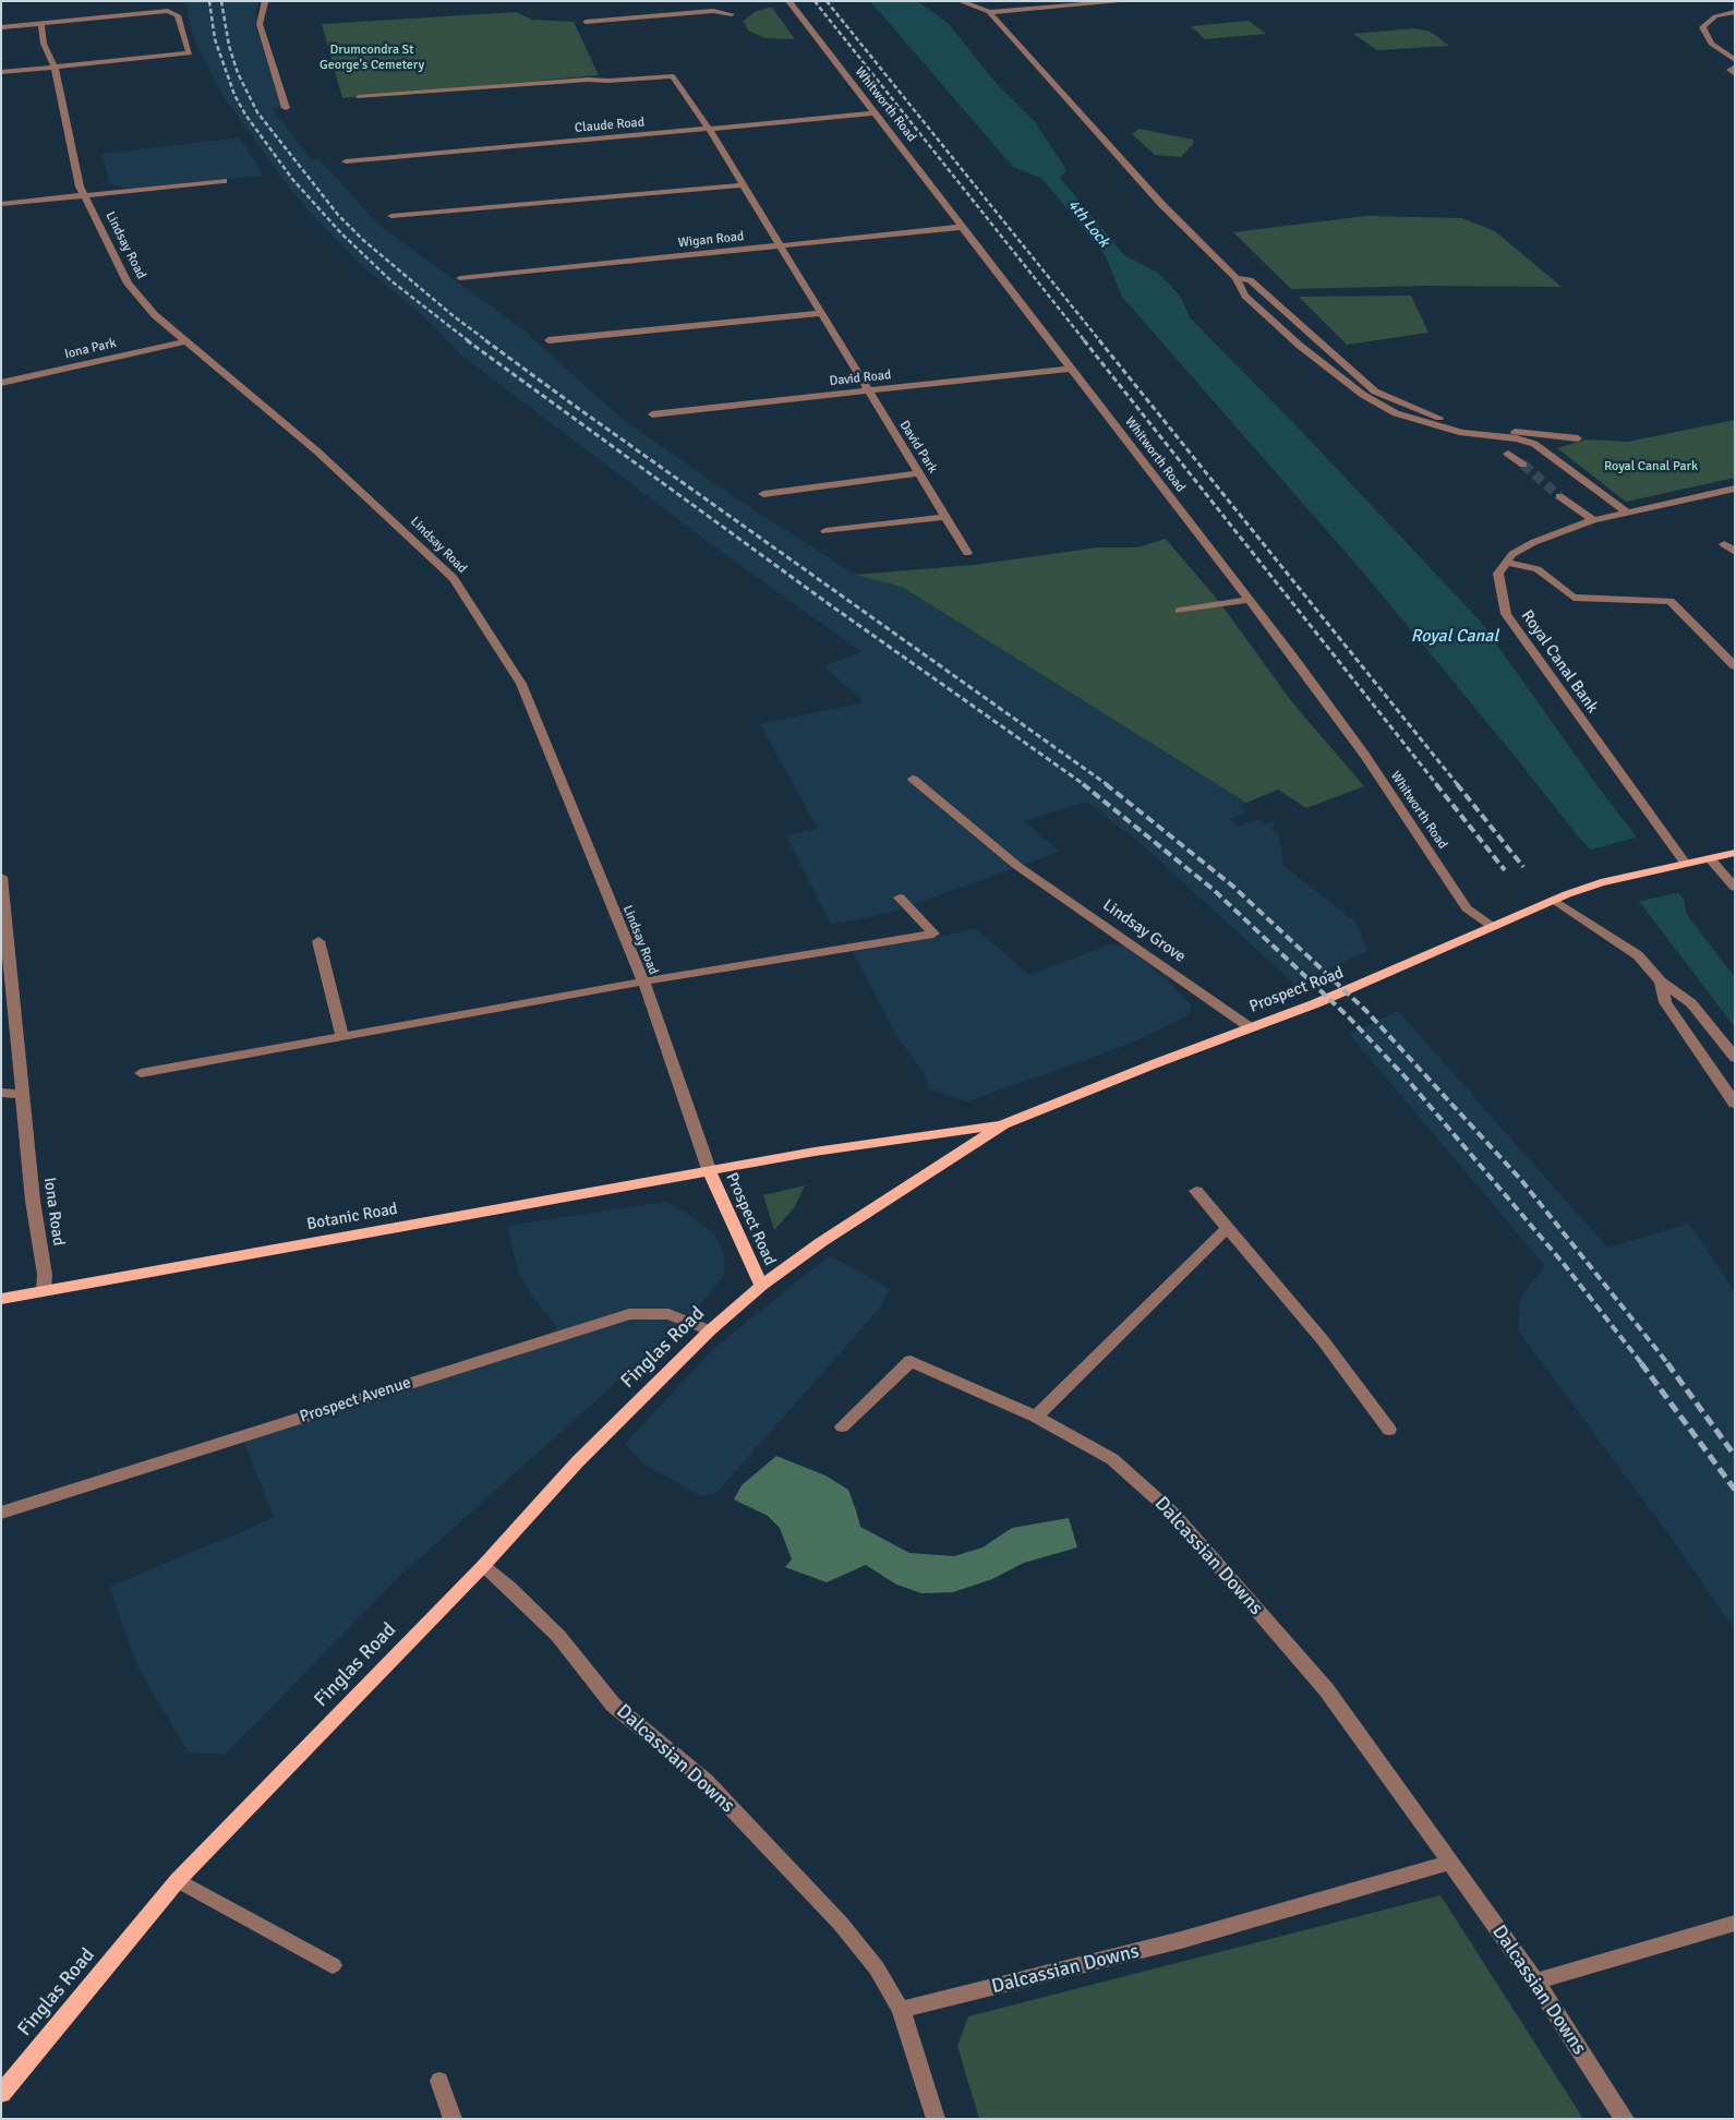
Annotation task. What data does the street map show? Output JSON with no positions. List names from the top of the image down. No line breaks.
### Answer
{"streets":{"main road":["Prospect Road","Botanic Road","Finglas Road"],"street":["Whitworth Road","Claude Road","Wigan Road","Lindsay Road","Iona Park","David Road","David Park","Royal Canal Bank","Lindsay Grove","Iona Road","Prospect Avenue","Dalcassian Downs"]},"crossings":[["Whitworth Road","Claude Road"],["Whitworth Road","Wigan Road"],["Whitworth Road","David Road"],["Whitworth Road","Prospect Road"],["Claude Road","David Park"],["Wigan Road","David Park"],["Lindsay Road","Iona Park"],["Lindsay Road","Prospect Road"],["Lindsay Road","Botanic Road"],["David Road","David Park"],["Royal Canal Bank","Prospect Road"],["Lindsay Grove","Prospect Road"],["Prospect Road","Botanic Road"],["Prospect Road","Finglas Road"],["Iona Road","Botanic Road"],["Finglas Road","Prospect Avenue"],["Finglas Road","Dalcassian Downs"]],"water":["4th Lock","Royal Canal"],"parks":["Drumcondra St George's Cemetery","Royal Canal Park"]}
